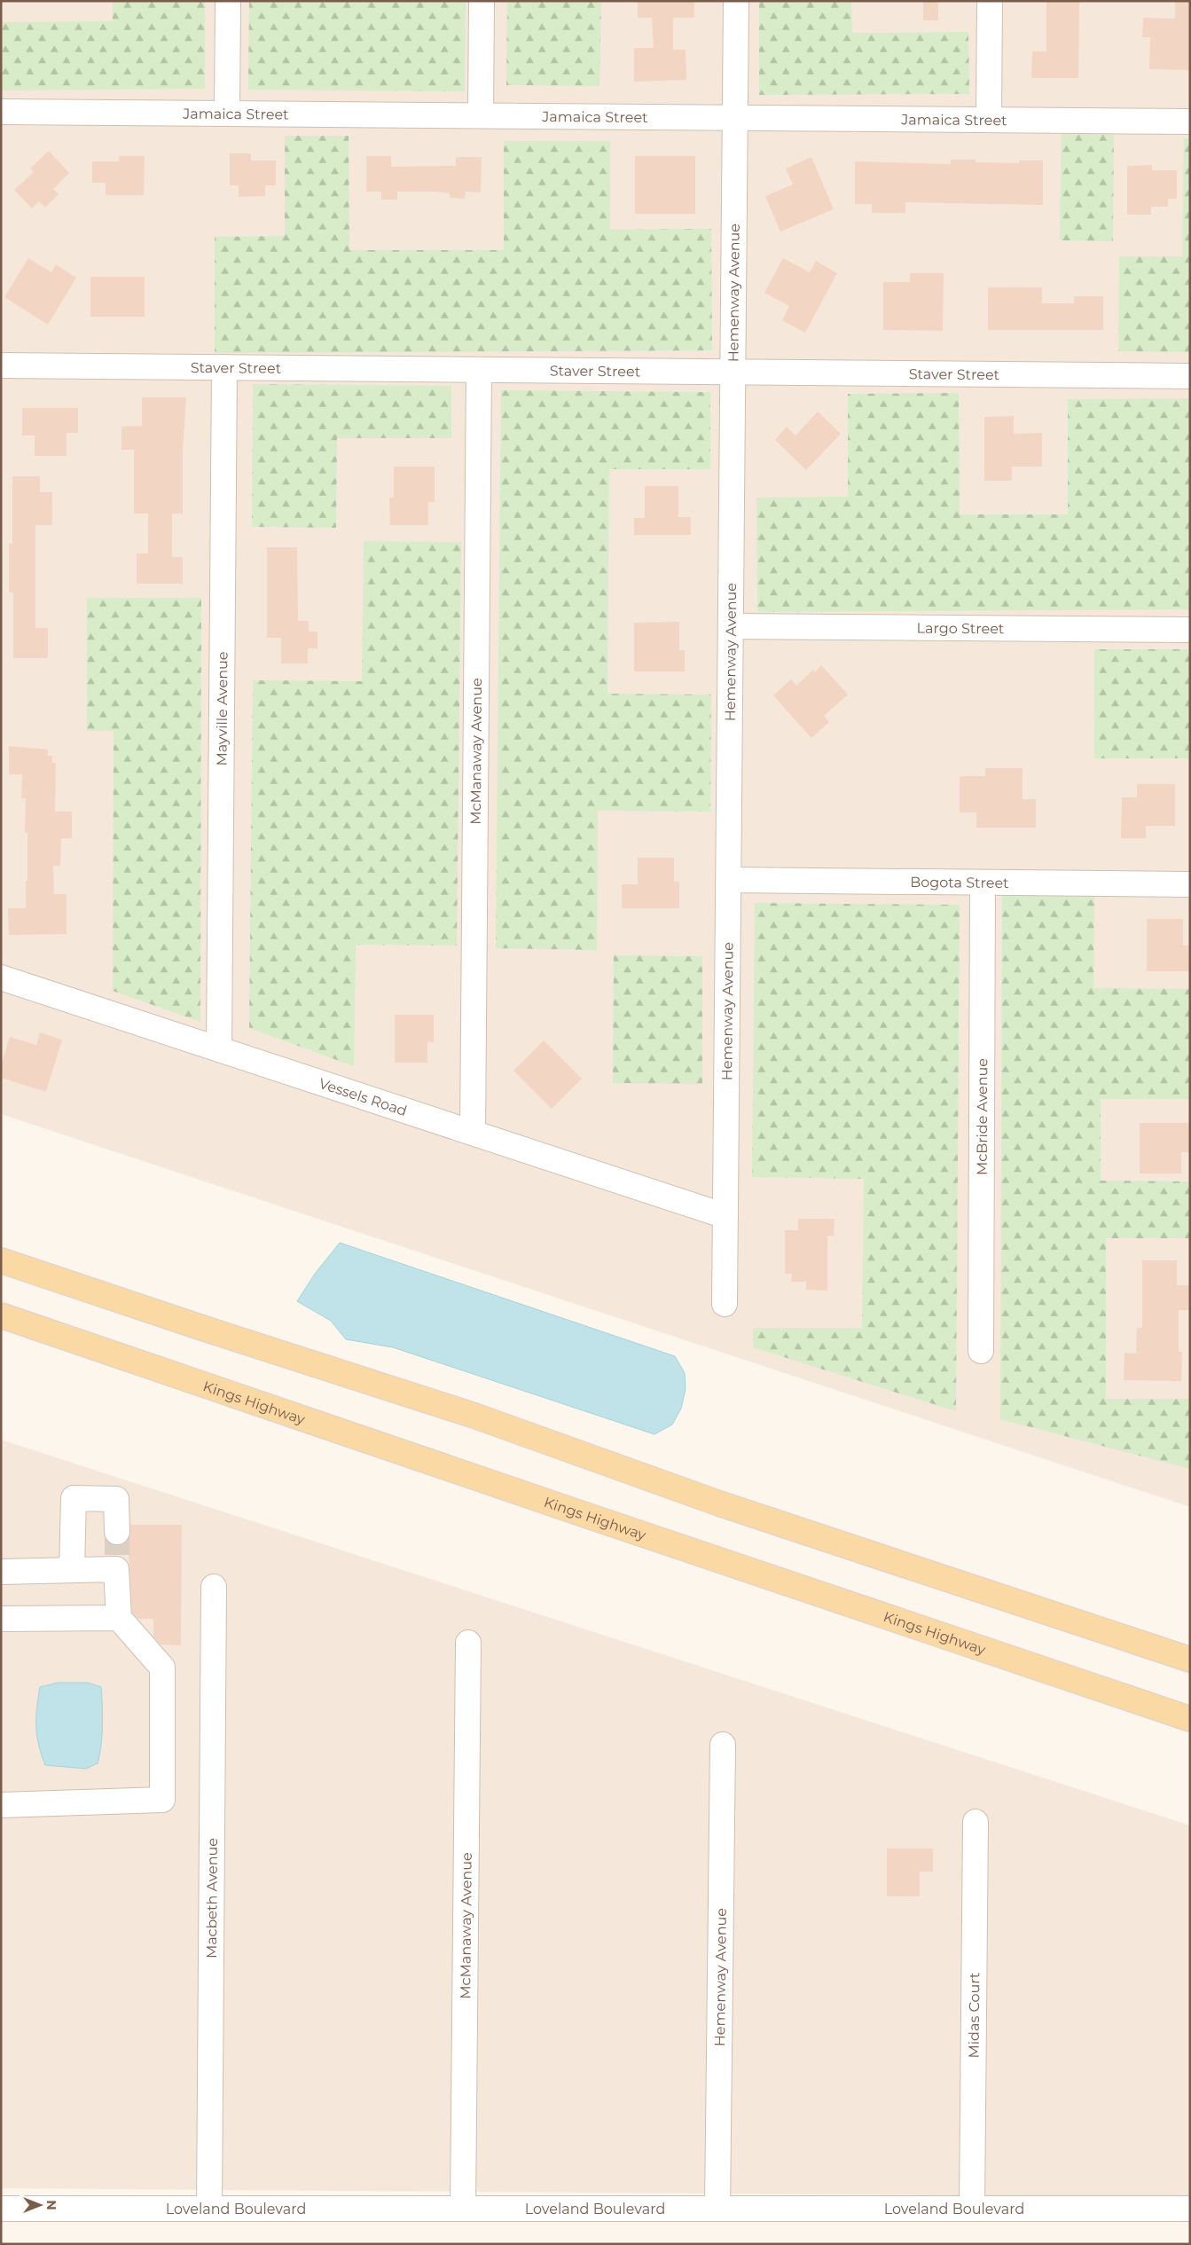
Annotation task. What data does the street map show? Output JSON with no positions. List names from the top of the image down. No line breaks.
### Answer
{"streets":{"main road":["Kings Highway"],"street":["Jamaica Street","Hemenway Avenue","Staver Street","Largo Street","Mayville Avenue","McManaway Avenue","Bogota Street","Vessels Road","McBride Avenue","Macbeth Avenue","Midas Court","Loveland Boulevard"]},"crossings":[["Jamaica Street","Hemenway Avenue"],["Hemenway Avenue","Staver Street"],["Hemenway Avenue","Largo Street"],["Hemenway Avenue","Bogota Street"],["Hemenway Avenue","Vessels Road"],["Hemenway Avenue","Loveland Boulevard"],["Staver Street","Mayville Avenue"],["Staver Street","McManaway Avenue"],["Mayville Avenue","Vessels Road"],["McManaway Avenue","Vessels Road"],["McManaway Avenue","Loveland Boulevard"],["Bogota Street","McBride Avenue"],["Macbeth Avenue","Loveland Boulevard"],["Midas Court","Loveland Boulevard"]],"north":"right"}
